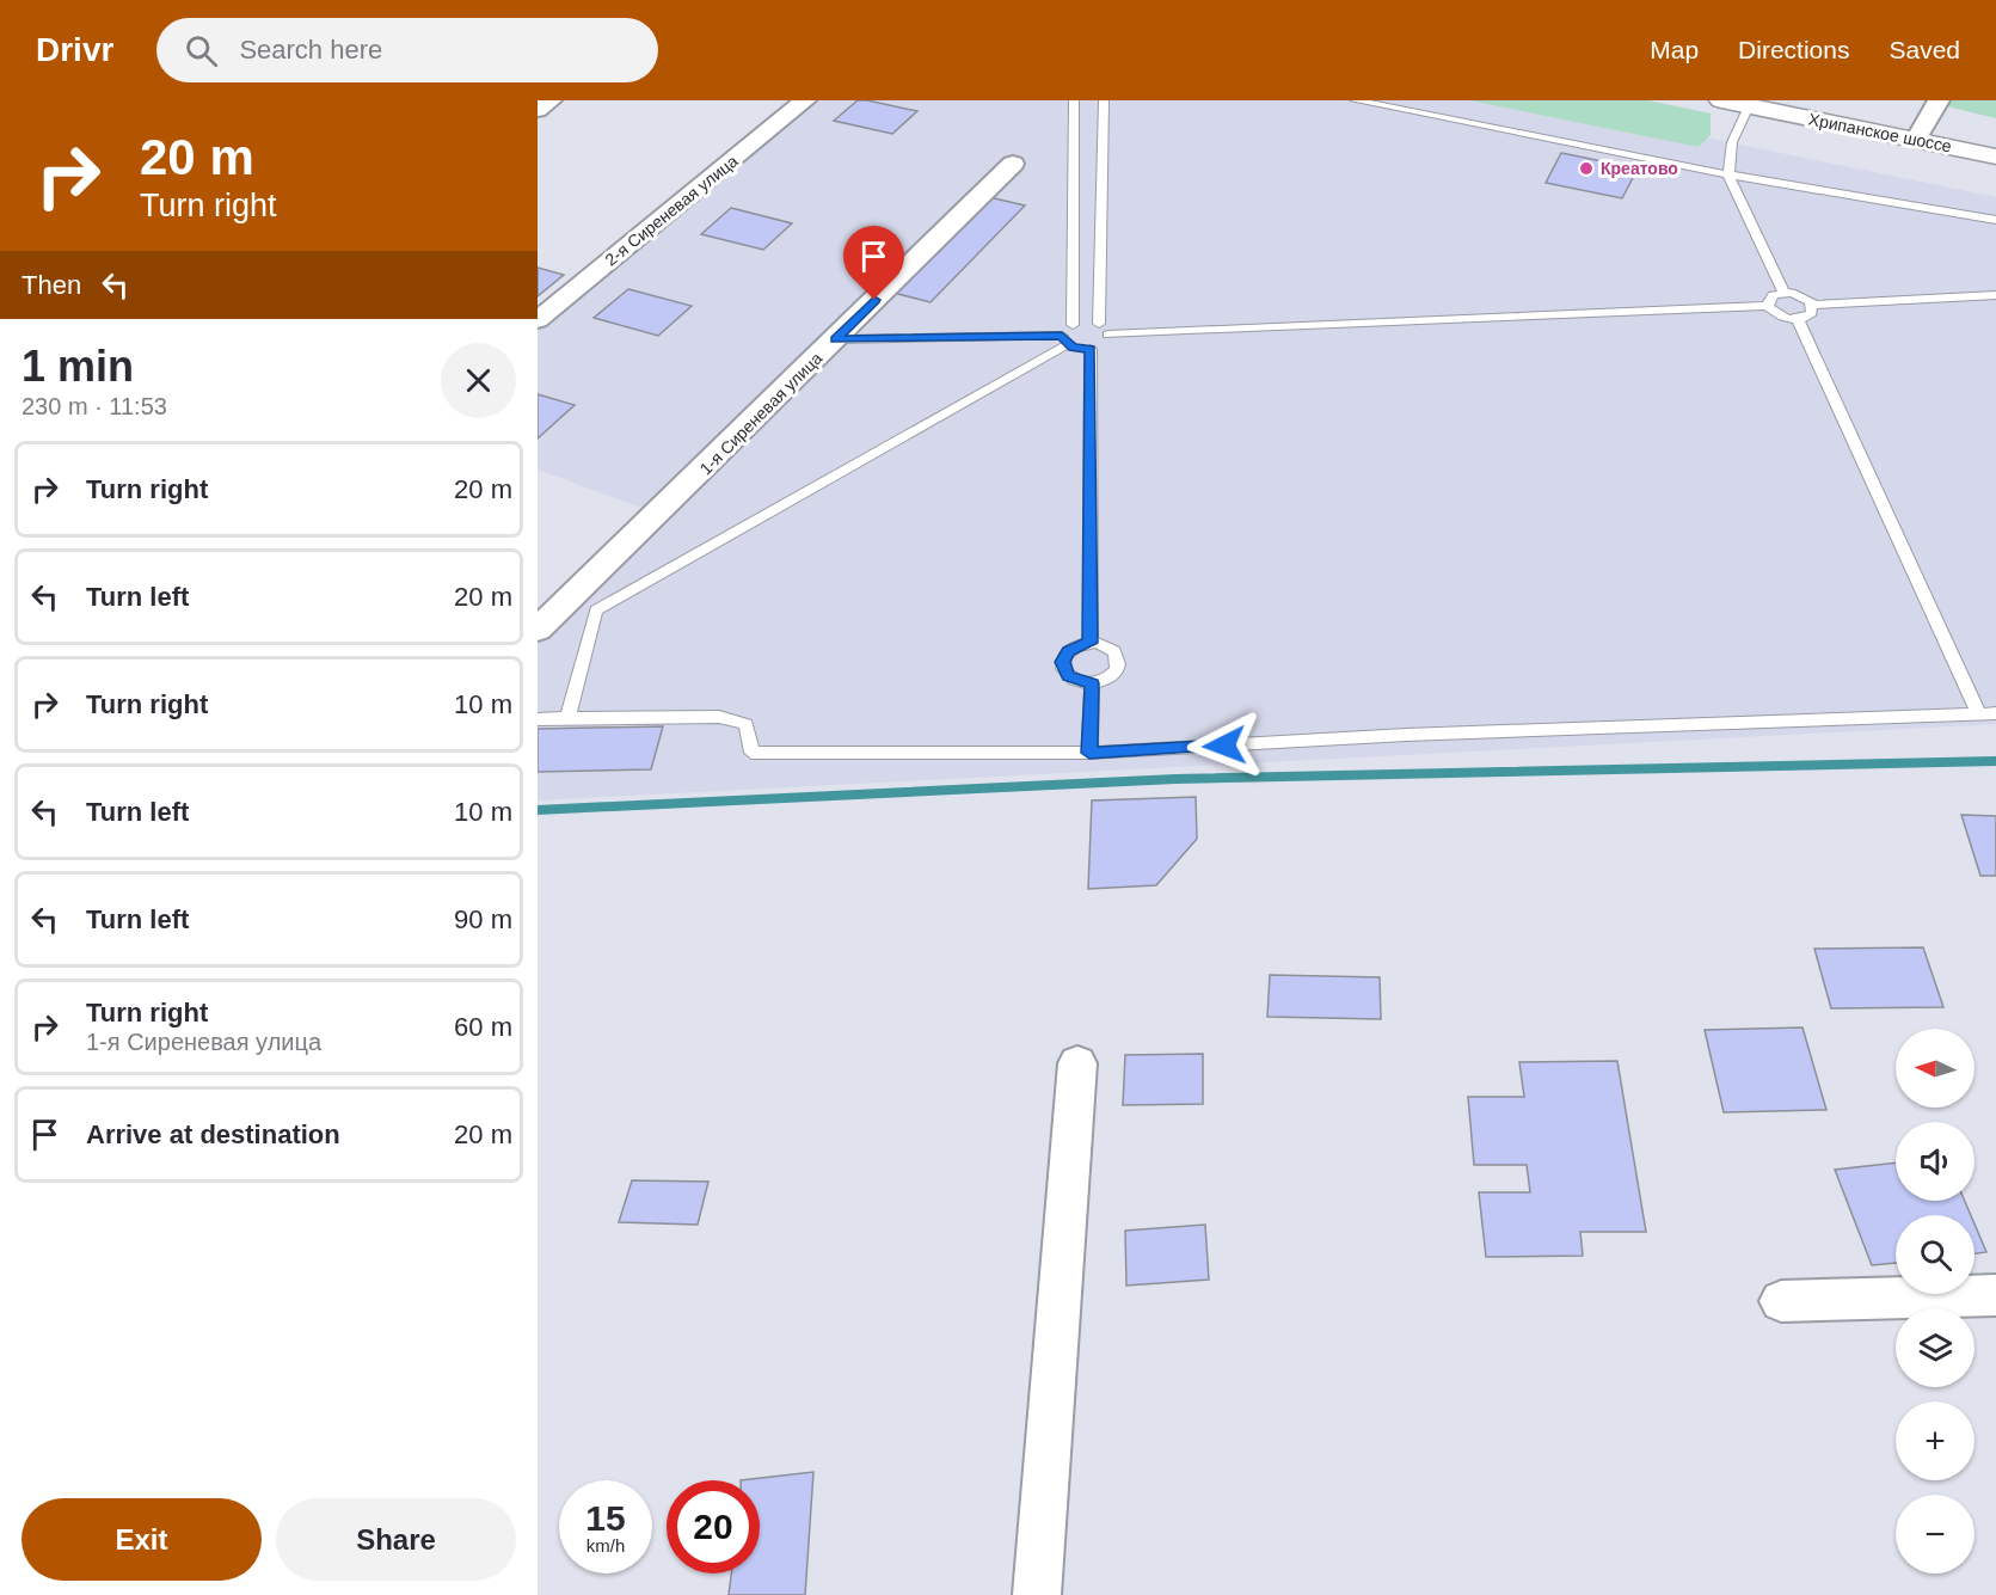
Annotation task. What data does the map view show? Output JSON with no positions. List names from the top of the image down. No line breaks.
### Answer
{"streets":{"main road":["Хрипанское шоссе"],"street":["2-я Сиреневая улица","1-я Сиреневая улица"]},"places":["Креатово"],"north":"left","page":{"header":"Drivr","search":"Search here","nav":["Map","Directions","Saved"],"turn":["20 m","Turn right"],"then":"Then","heading":["1 min","230 m · 11:53"],"list":[{"name":"Turn right","value":"20 m"},{"name":"Turn left","value":"20 m"},{"name":"Turn right","value":"10 m"},{"name":"Turn left","value":"10 m"},{"name":"Turn left","value":"90 m"},{"name":"Turn right","note":"1-я Сиреневая улица","value":"60 m"},{"name":"Arrive at destination","value":"20 m"}],"map_buttons":["+","−"],"speed":"15 km/h","limit":"20","buttons":["Exit","Share"]}}
